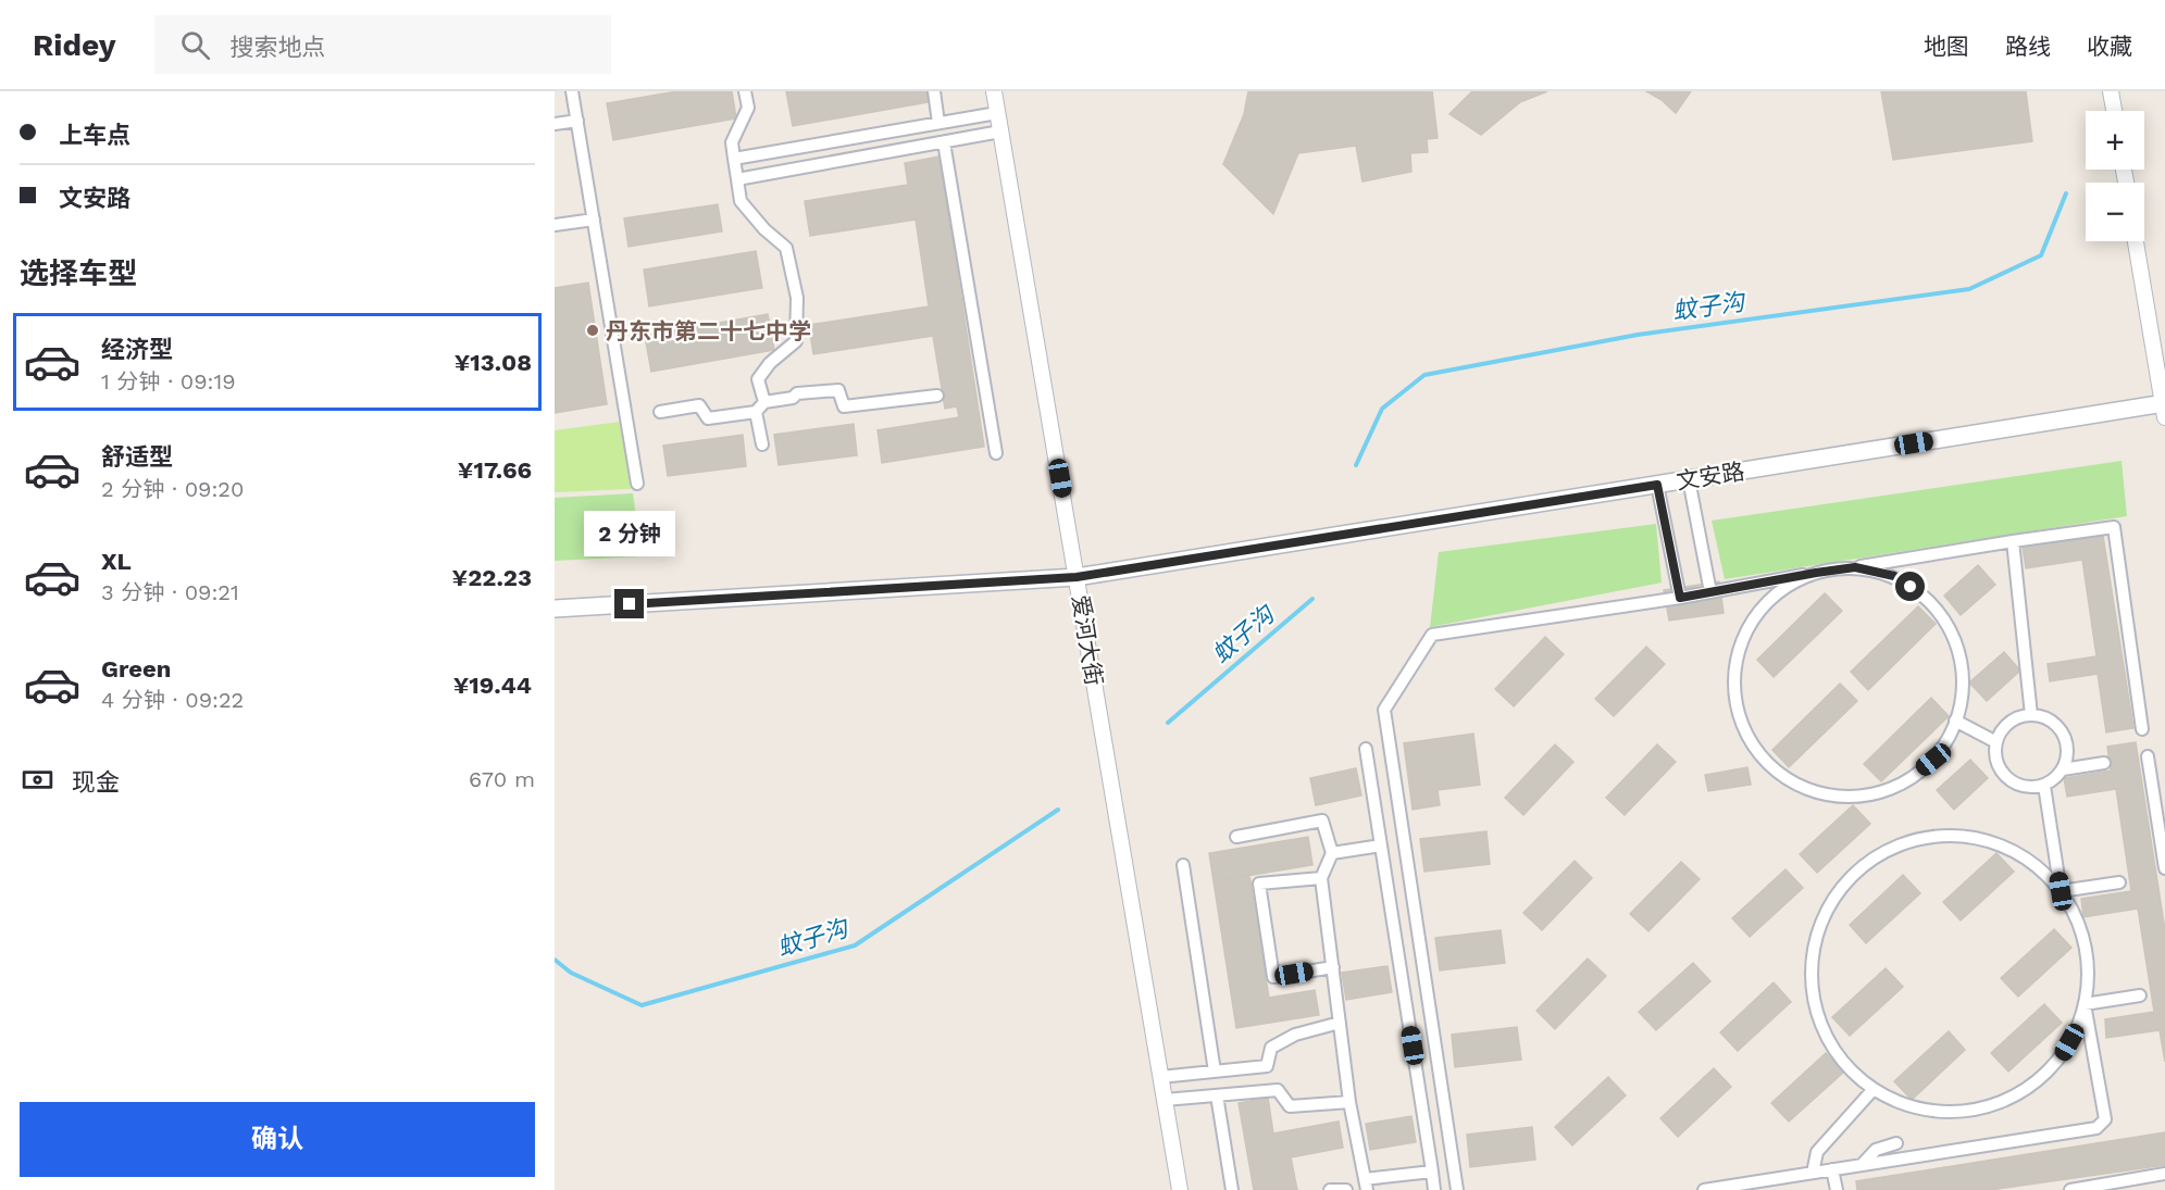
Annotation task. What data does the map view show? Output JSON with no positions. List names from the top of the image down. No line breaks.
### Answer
{"streets":{"main road":["文安路"],"street":["爱河大街"]},"crossings":[["文安路","爱河大街"]],"water":["蚊子沟"],"places":["丹东市第二十七中学"],"page":{"header":"Ridey","search":"搜索地点","nav":["地图","路线","收藏"],"banner":["上车点","文安路"],"map_buttons":["+","−"],"heading":"选择车型","list":[{"name":"经济型","note":"1 分钟 · 09:19","value":"¥13.08"},{"name":"舒适型","note":"2 分钟 · 09:20","value":"¥17.66"},{"name":"XL","note":"3 分钟 · 09:21","value":"¥22.23"},{"name":"Green","note":"4 分钟 · 09:22","value":"¥19.44"}],"bubble":"2 分钟","pay":["现金","670 m"],"buttons":"确认"}}
